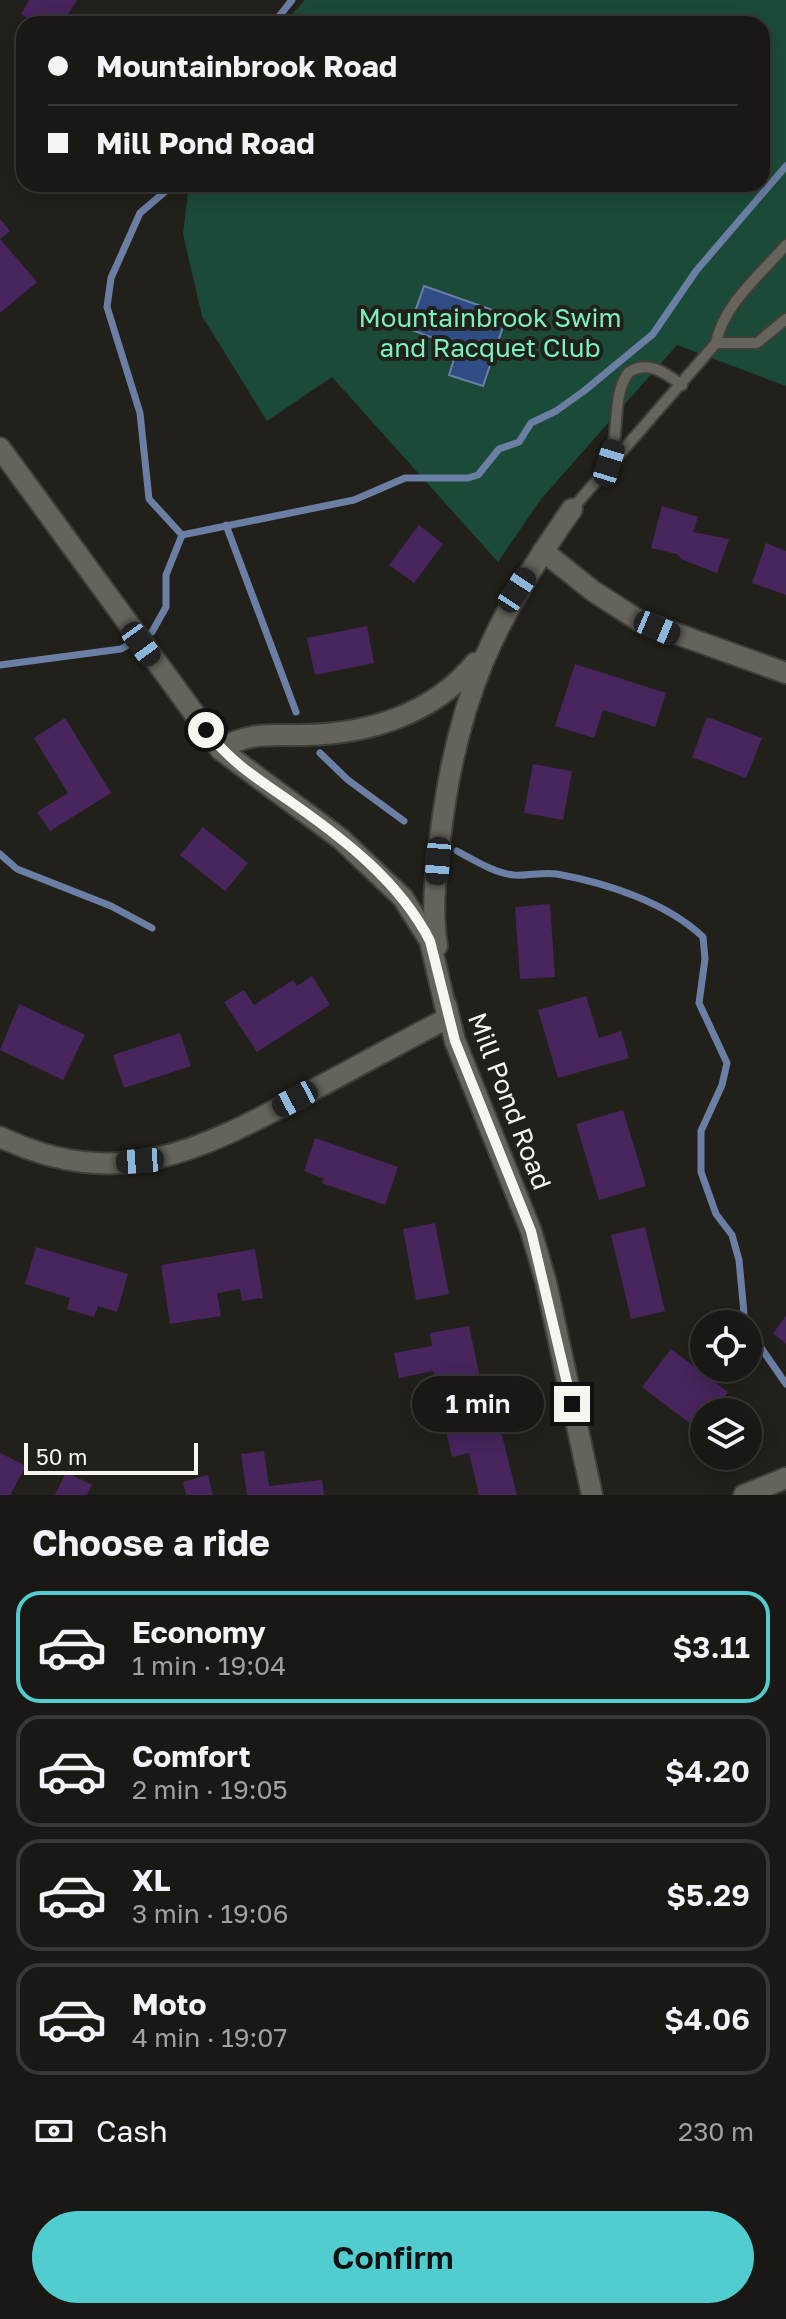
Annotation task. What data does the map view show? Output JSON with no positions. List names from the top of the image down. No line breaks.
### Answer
{"streets":{"street":["Mill Pond Road"]},"parks":["Mountainbrook Swim and Racquet Club"],"scale_bar":"50 m","page":{"banner":["Mountainbrook Road","Mill Pond Road"],"bubble":"1 min","scale":"50 m","heading":"Choose a ride","list":[{"name":"Economy","note":"1 min · 19:04","value":"$3.11"},{"name":"Comfort","note":"2 min · 19:05","value":"$4.20"},{"name":"XL","note":"3 min · 19:06","value":"$5.29"},{"name":"Moto","note":"4 min · 19:07","value":"$4.06"}],"pay":["Cash","230 m"],"buttons":"Confirm"}}
